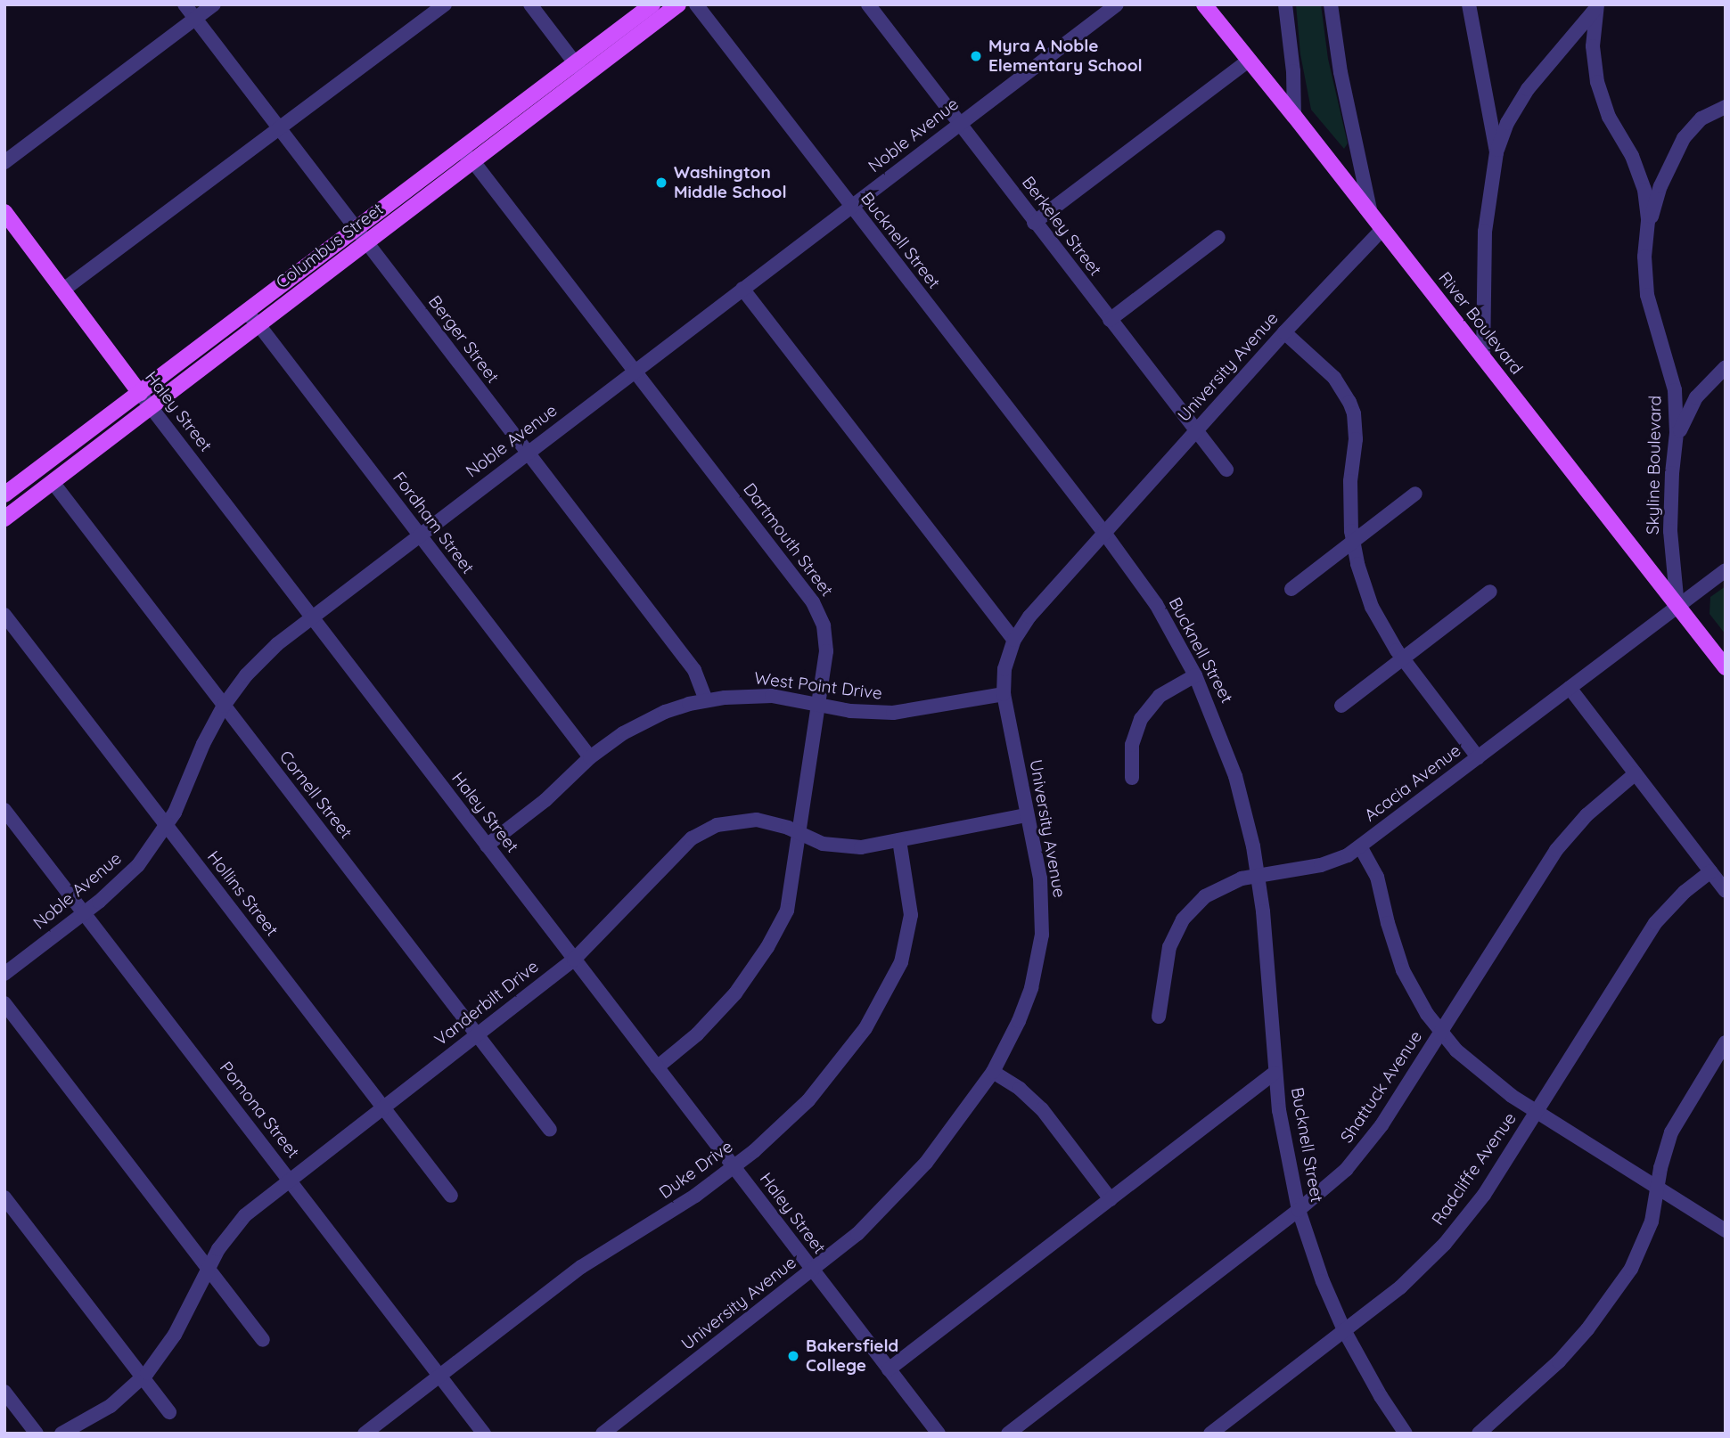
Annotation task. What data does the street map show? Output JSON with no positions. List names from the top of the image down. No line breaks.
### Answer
{"streets":{"main road":["Columbus Street","River Boulevard","Haley Street"],"street":["Noble Avenue","Berkeley Street","Bucknell Street","Berger Street","University Avenue","Skyline Boulevard","Fordham Street","Dartmouth Street","West Point Drive","Acacia Avenue","Cornell Street","Hollins Street","Vanderbilt Drive","Shattuck Avenue","Pomona Street","Radcliffe Avenue","Duke Drive"]},"crossings":[["Noble Avenue","Berkeley Street"],["Noble Avenue","Bucknell Street"],["Noble Avenue","Berger Street"],["Noble Avenue","Haley Street"],["Noble Avenue","Fordham Street"],["Noble Avenue","Dartmouth Street"],["Noble Avenue","Cornell Street"],["Noble Avenue","Hollins Street"],["Noble Avenue","Pomona Street"],["Berkeley Street","University Avenue"],["Bucknell Street","University Avenue"],["Bucknell Street","Acacia Avenue"],["Bucknell Street","Shattuck Avenue"],["Bucknell Street","Radcliffe Avenue"],["Columbus Street","Berger Street"],["Columbus Street","Haley Street"],["Columbus Street","Fordham Street"],["Columbus Street","Dartmouth Street"],["Columbus Street","Cornell Street"],["River Boulevard","University Avenue"],["River Boulevard","Skyline Boulevard"],["River Boulevard","Acacia Avenue"],["Berger Street","West Point Drive"],["University Avenue","Haley Street"],["University Avenue","West Point Drive"],["University Avenue","Vanderbilt Drive"],["Haley Street","Dartmouth Street"],["Haley Street","West Point Drive"],["Haley Street","Vanderbilt Drive"],["Haley Street","Duke Drive"],["Skyline Boulevard","Acacia Avenue"],["Fordham Street","West Point Drive"],["Dartmouth Street","West Point Drive"],["Dartmouth Street","Vanderbilt Drive"],["Cornell Street","Vanderbilt Drive"],["Hollins Street","Vanderbilt Drive"],["Vanderbilt Drive","Pomona Street"],["Vanderbilt Drive","Duke Drive"],["Pomona Street","Duke Drive"]],"places":["Myra A Noble Elementary School","Washington Middle School","Bakersfield College"]}
